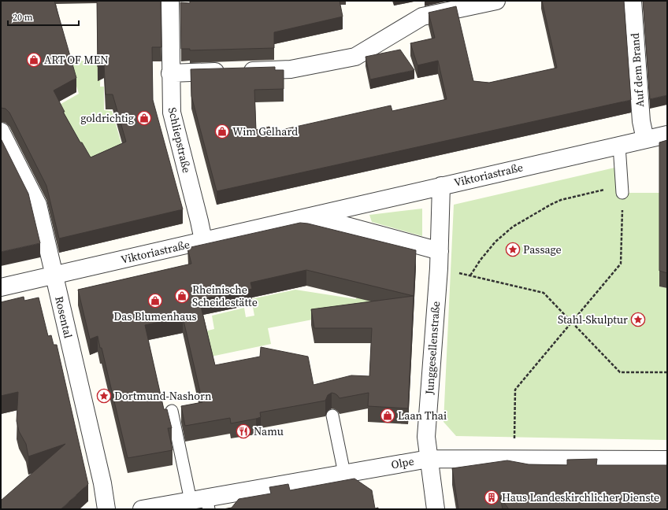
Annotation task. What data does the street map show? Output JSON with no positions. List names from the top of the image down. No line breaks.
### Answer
{"streets":{"street":["Auf dem Brand","Schliepstraße","Viktoriastraße","Rosental","Junggesellenstraße","Olpe"]},"crossings":[["Auf dem Brand","Viktoriastraße"],["Schliepstraße","Viktoriastraße"],["Viktoriastraße","Rosental"],["Viktoriastraße","Junggesellenstraße"],["Junggesellenstraße","Olpe"]],"places":{"shop":["ART OF MEN","goldrichtig","Wim Gelhard","Rheinische Scheidestätte","Das Blumenhaus","Laan Thai"],"place":["Passage","Stahl-Skulptur","Dortmund-Nashorn"],"restaurant":["Namu"],"building":["Haus Landeskirchlicher Dienste"]},"scale_bar":"20 m"}
